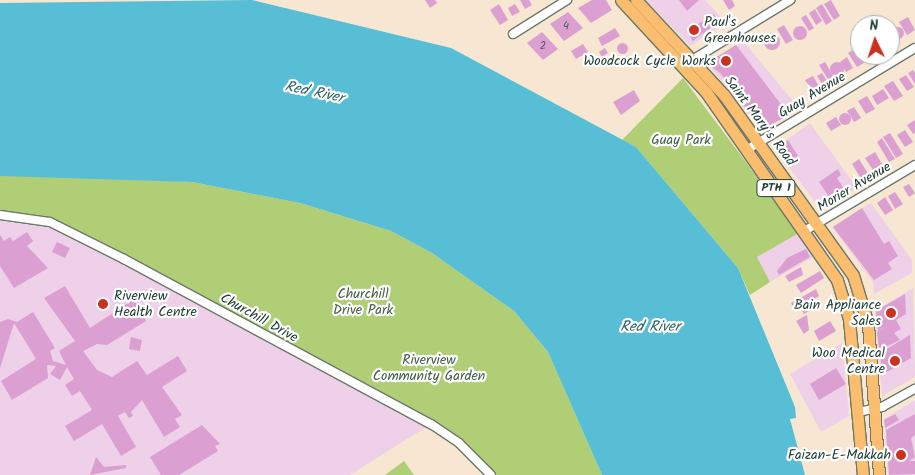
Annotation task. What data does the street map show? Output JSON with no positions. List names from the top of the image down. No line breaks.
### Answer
{"streets":{"highway":["Saint Mary’s Road","PTH 1"],"street":["Guay Avenue","Morier Avenue","Churchill Drive"]},"crossings":[["Guay Avenue","Saint Mary’s Road"],["Saint Mary’s Road","Morier Avenue"]],"water":["Red River"],"parks":["Guay Park","Churchill Drive Park","Riverview Community Garden"],"places":["Paul's Greenhouses","Woodcock Cycle Works","Riverview Health Centre","Bain Appliance Sales","Woo Medical Centre","Faizan-E-Makkah"],"house_numbers":["4","2"],"north":"top"}
